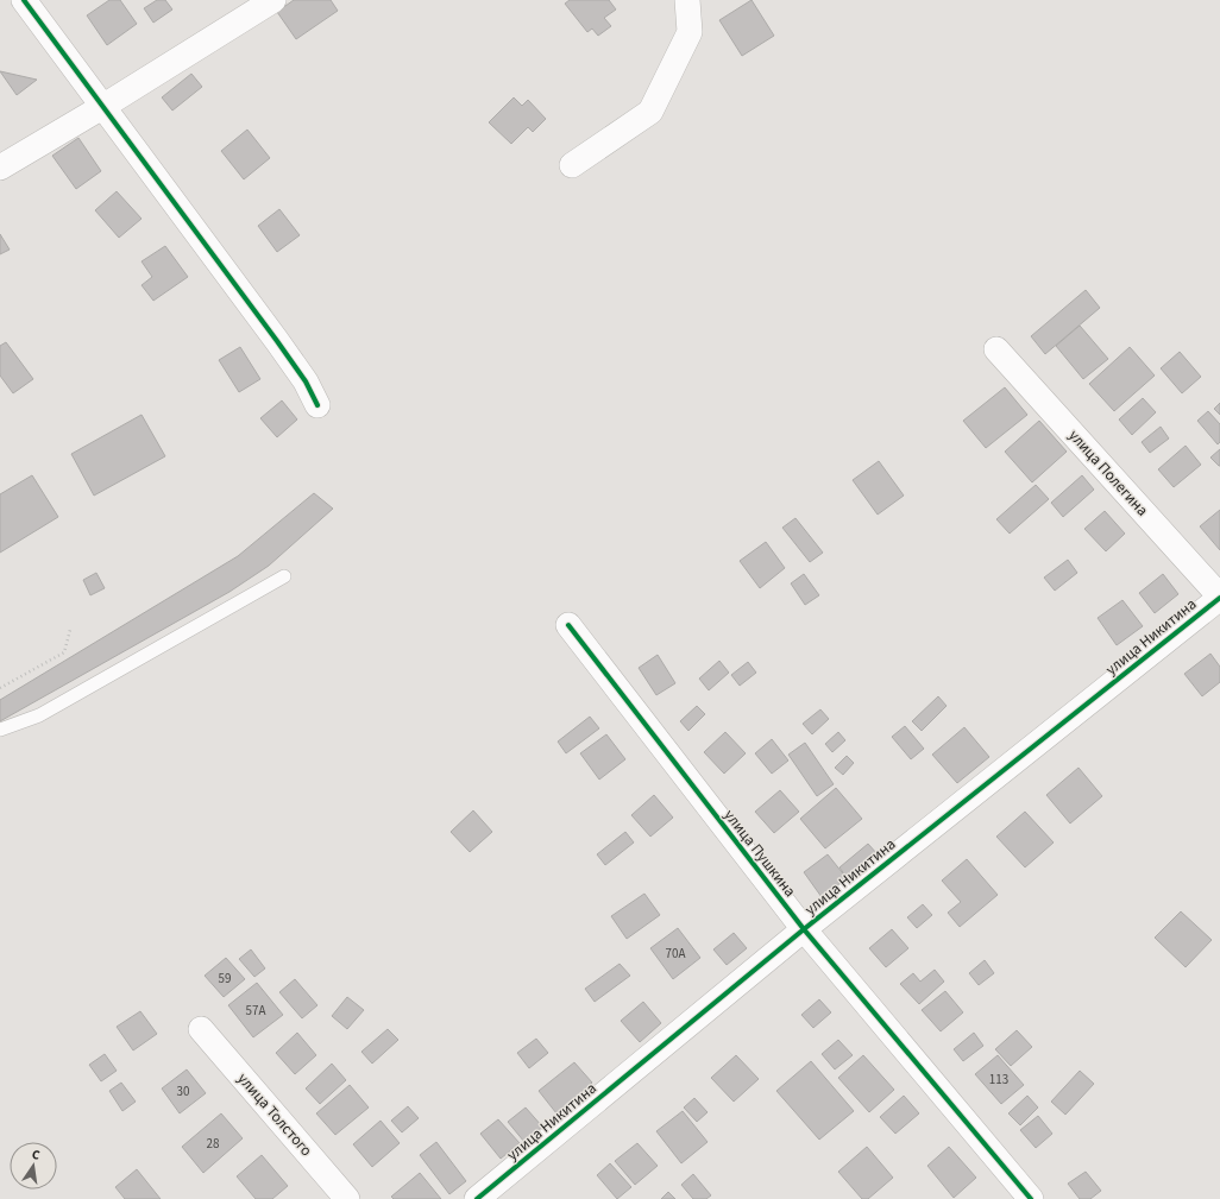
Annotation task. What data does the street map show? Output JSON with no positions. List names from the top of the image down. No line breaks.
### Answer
{"streets":{"street":["улица Полегина","улица Никитина","улица Пушкина","улица Толстого"]},"crossings":[["улица Полегина","улица Никитина"],["улица Никитина","улица Пушкина"]],"house_numbers":["70А","59","57А","113","30","28"],"north":"top"}
